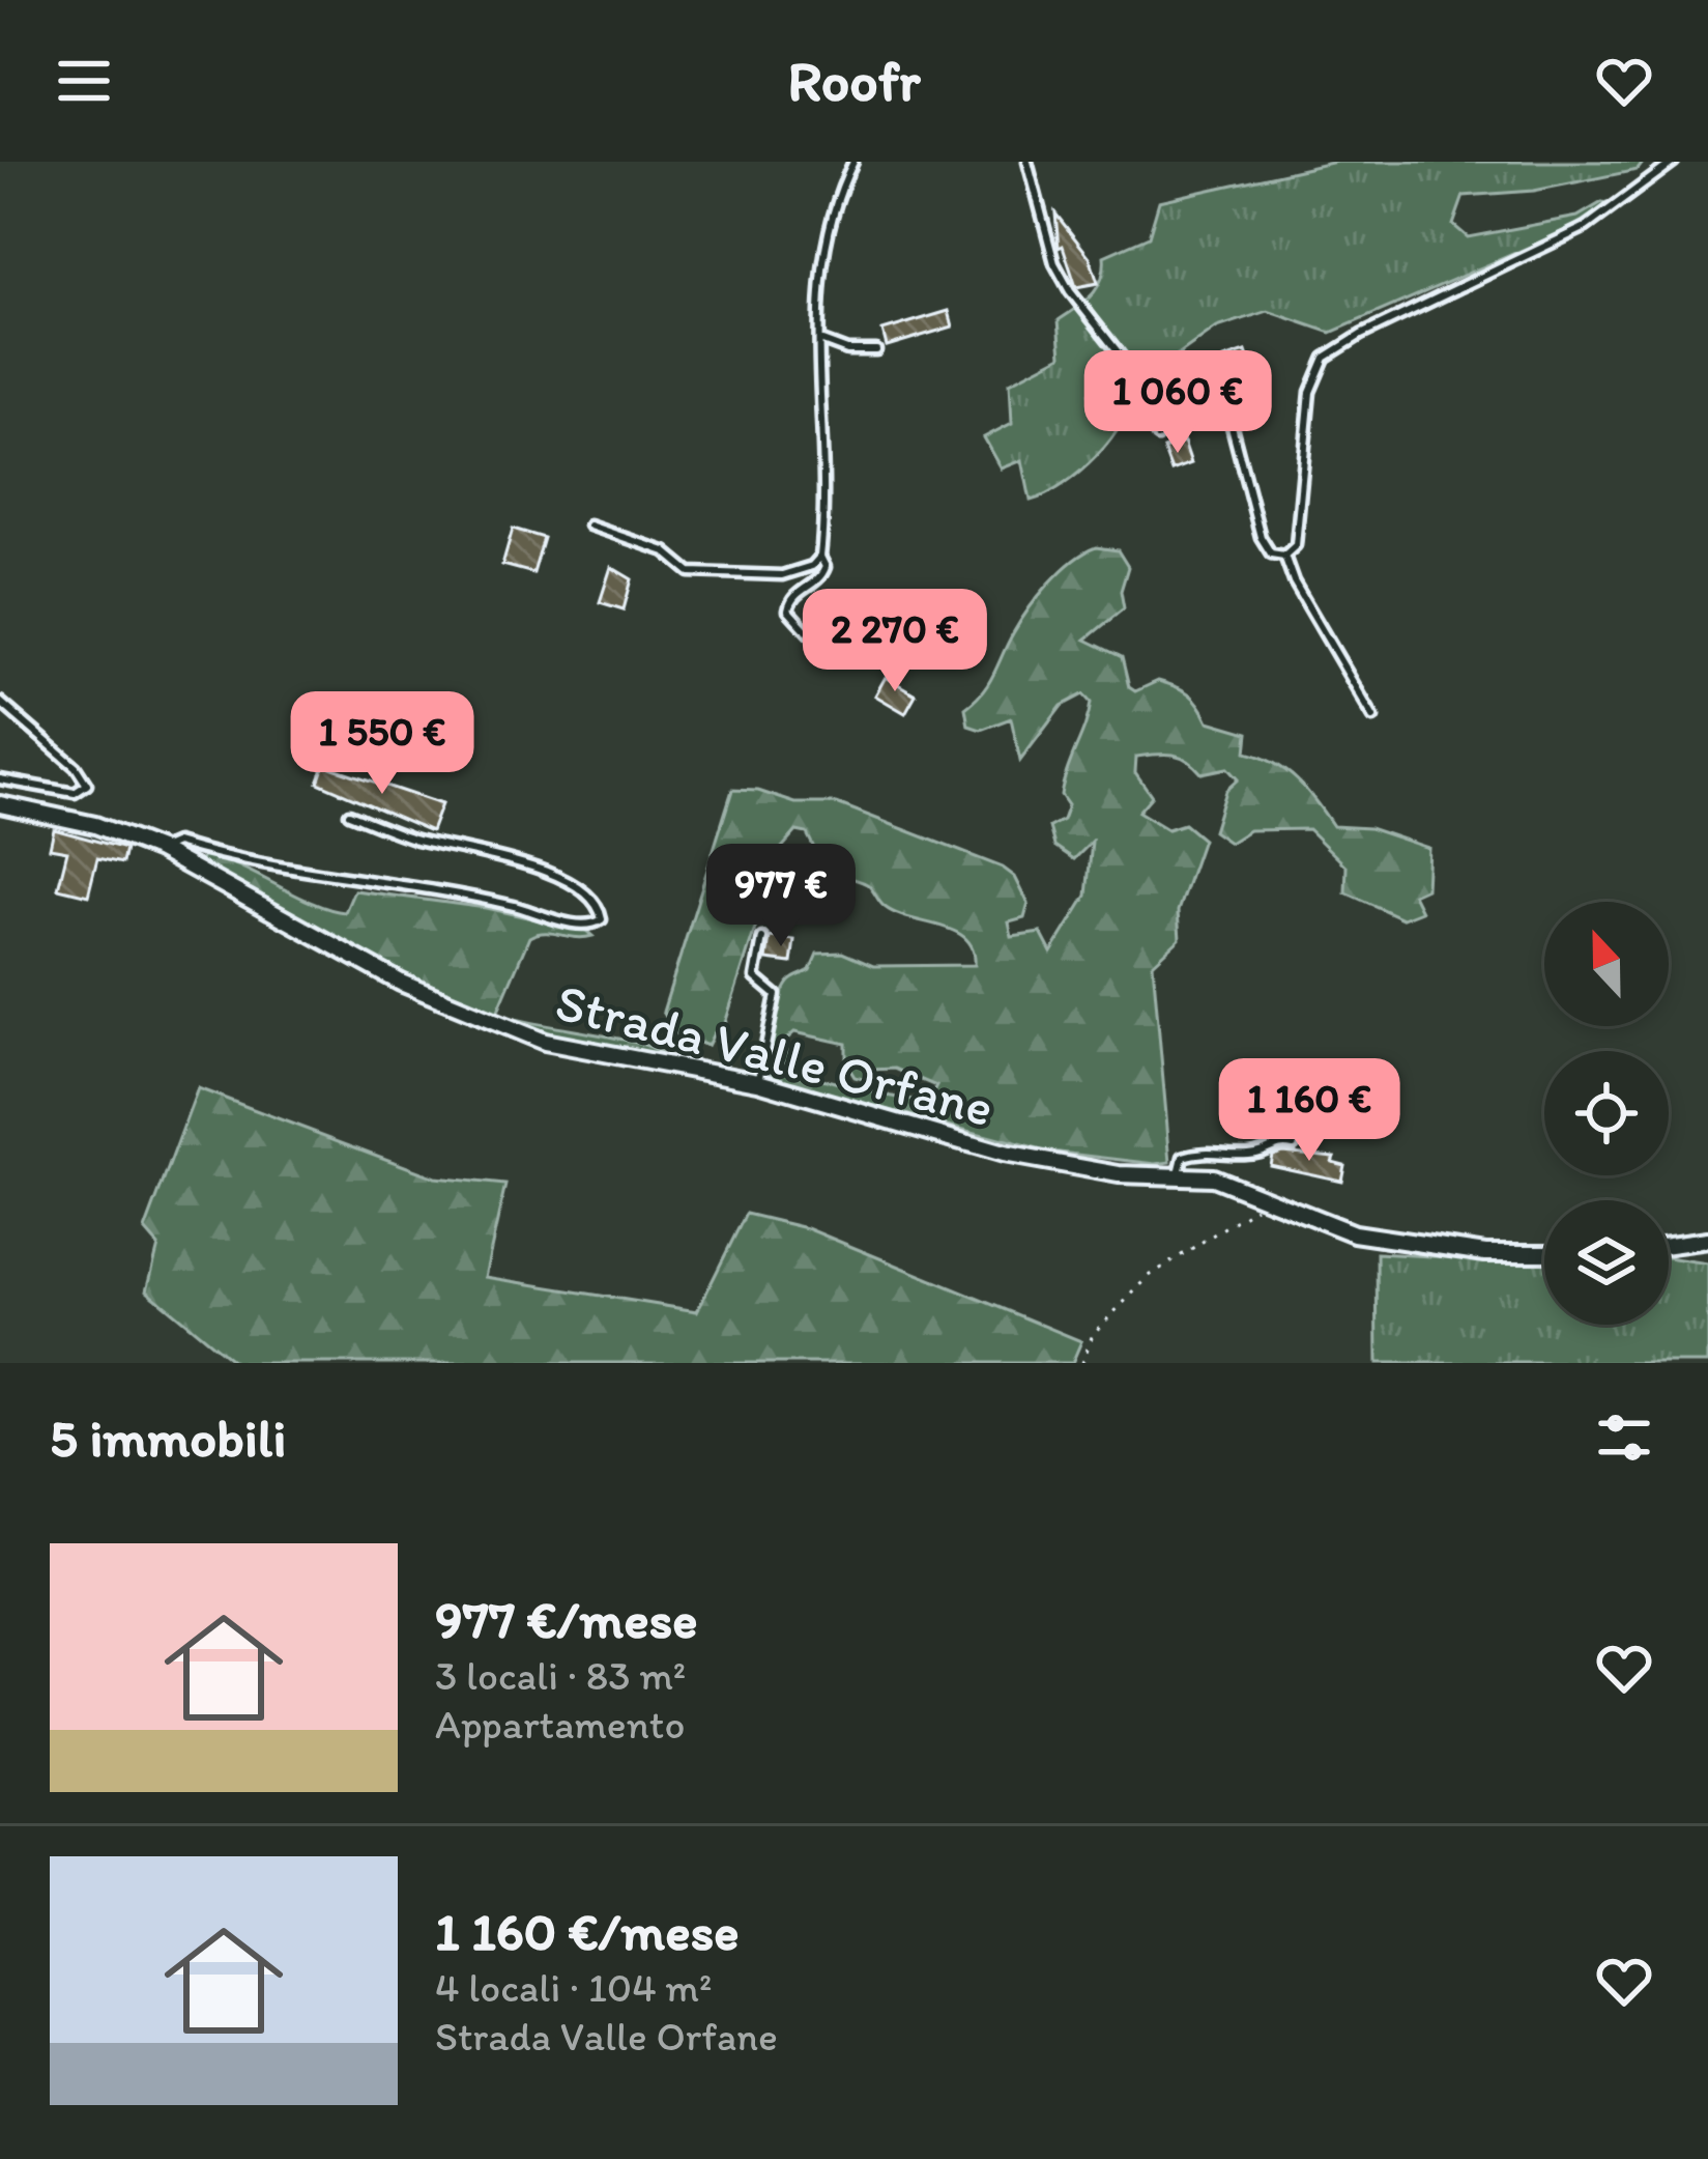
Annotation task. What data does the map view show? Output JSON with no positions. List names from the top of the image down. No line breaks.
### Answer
{"streets":{"street":["Strada Valle Orfane"]},"north":"top","page":{"header":"Roofr","price":["1 060 €","2 270 €","1 550 €","977 €","1 160 €"],"heading":"5 immobili","list":[{"name":"977 €/mese","note":"3 locali · 83 m² · Appartamento"},{"name":"1 160 €/mese","note":"4 locali · 104 m² · Strada Valle Orfane"}]}}
